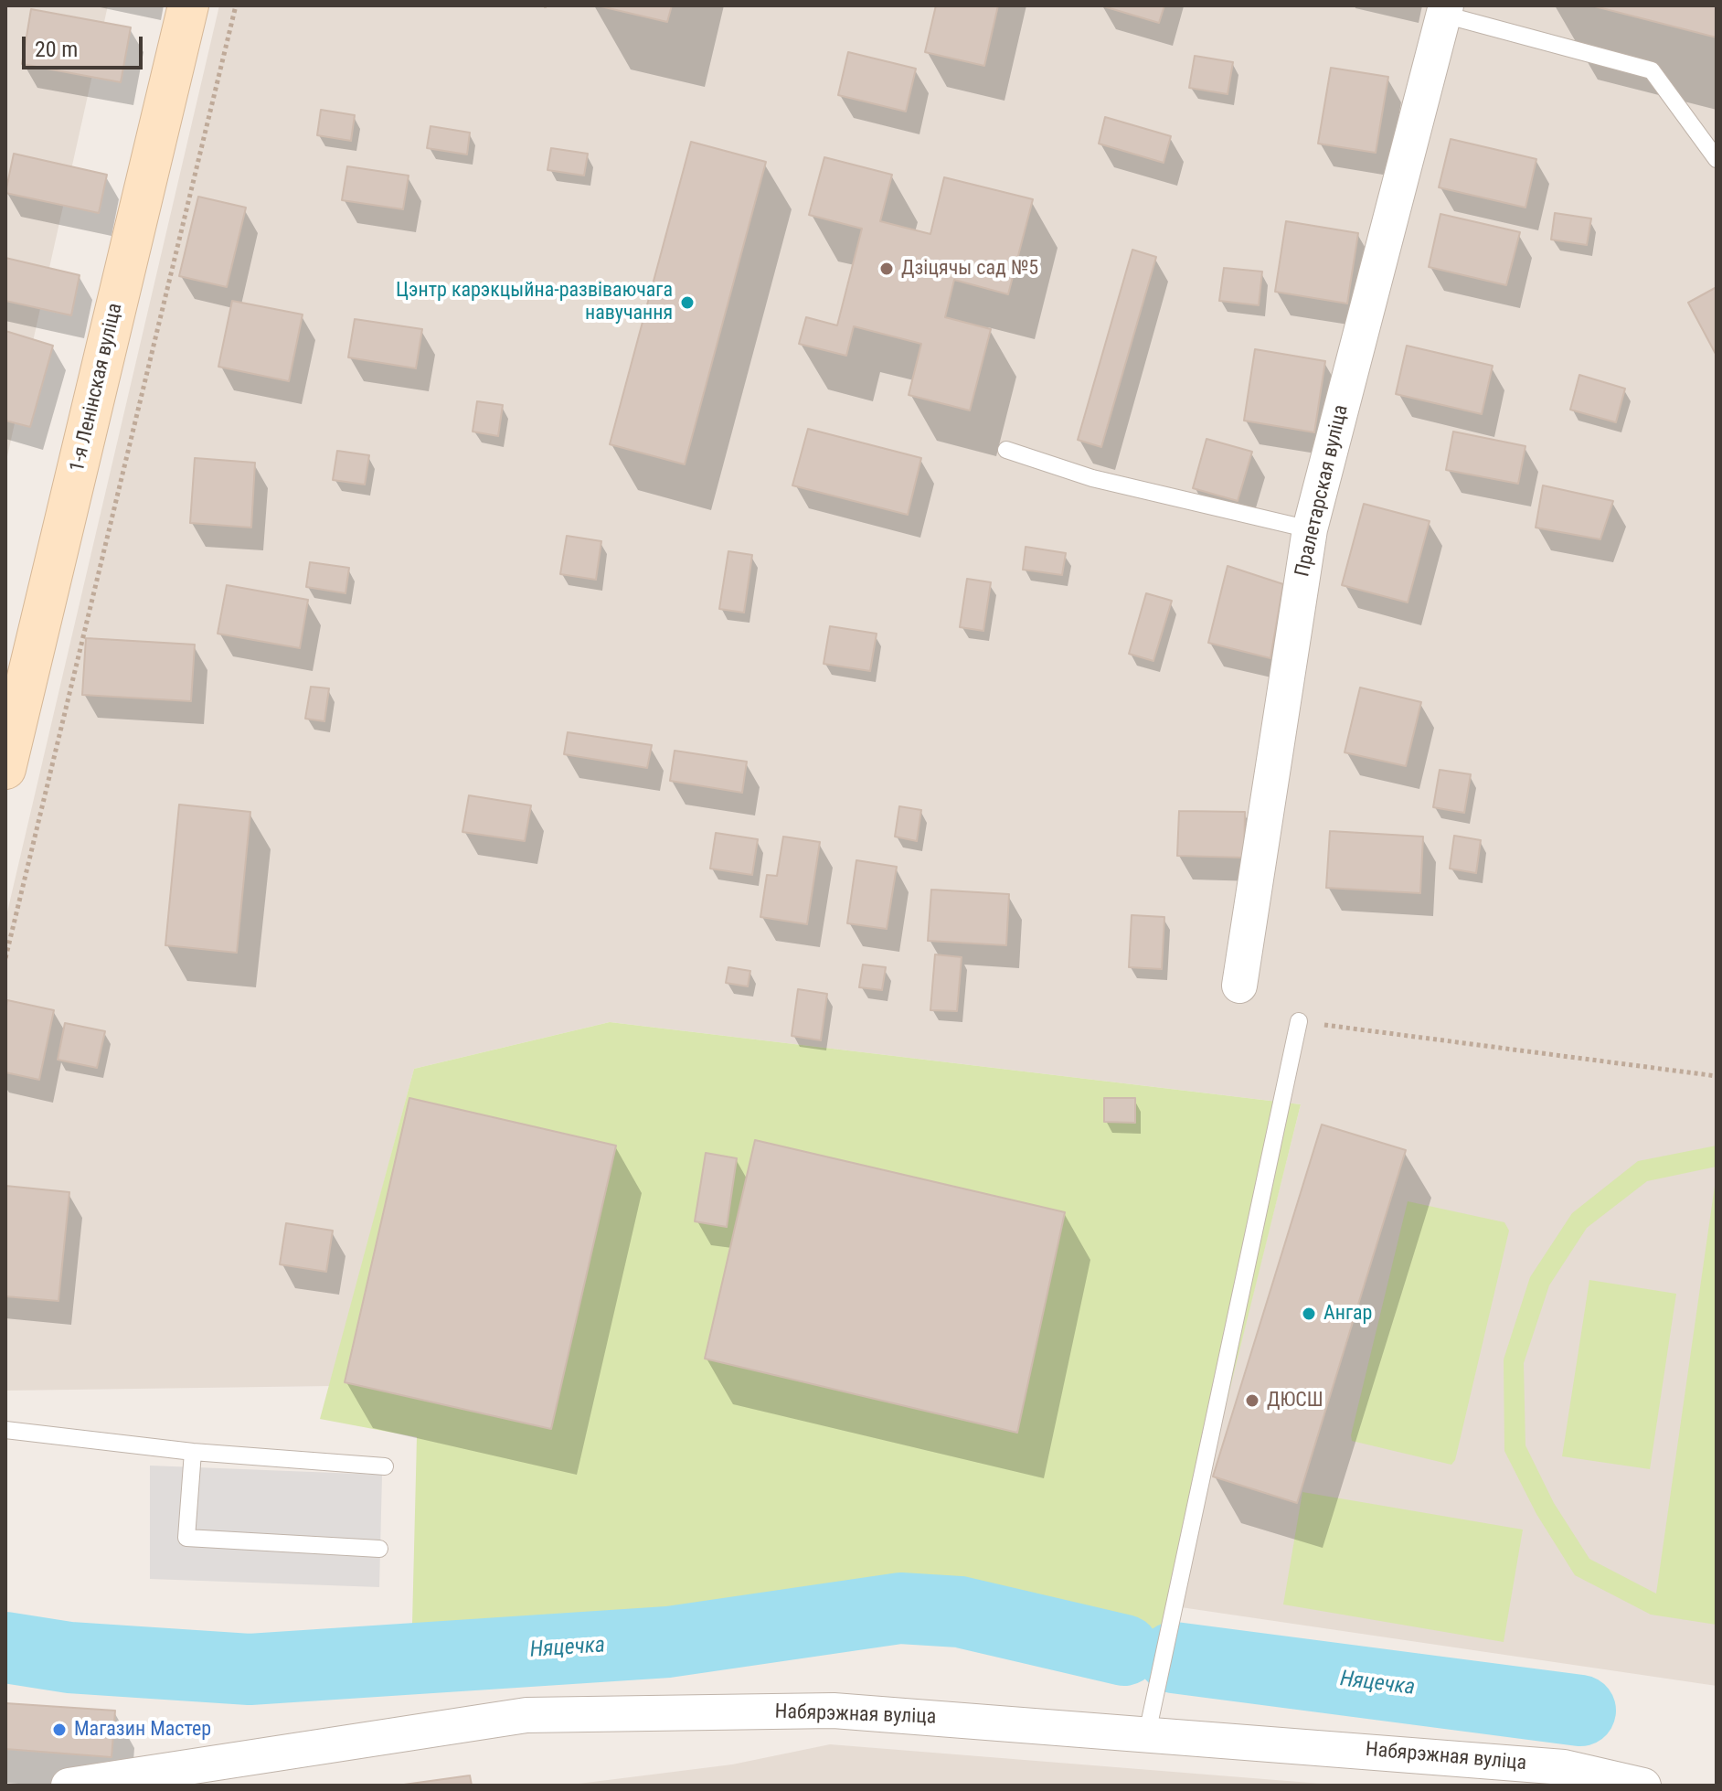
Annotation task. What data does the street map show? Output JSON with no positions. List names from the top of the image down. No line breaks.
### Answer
{"streets":{"main road":["1-я Ленінская вуліца"],"street":["Пралетарская вуліца","Набярэжная вуліца"]},"water":["Няцечка"],"places":["Дзіцячы сад №5","Цэнтр карэкцыйна-развіваючага навучання","Ангар","ДЮСШ","Магазин Мастер"],"scale_bar":"20 m"}
